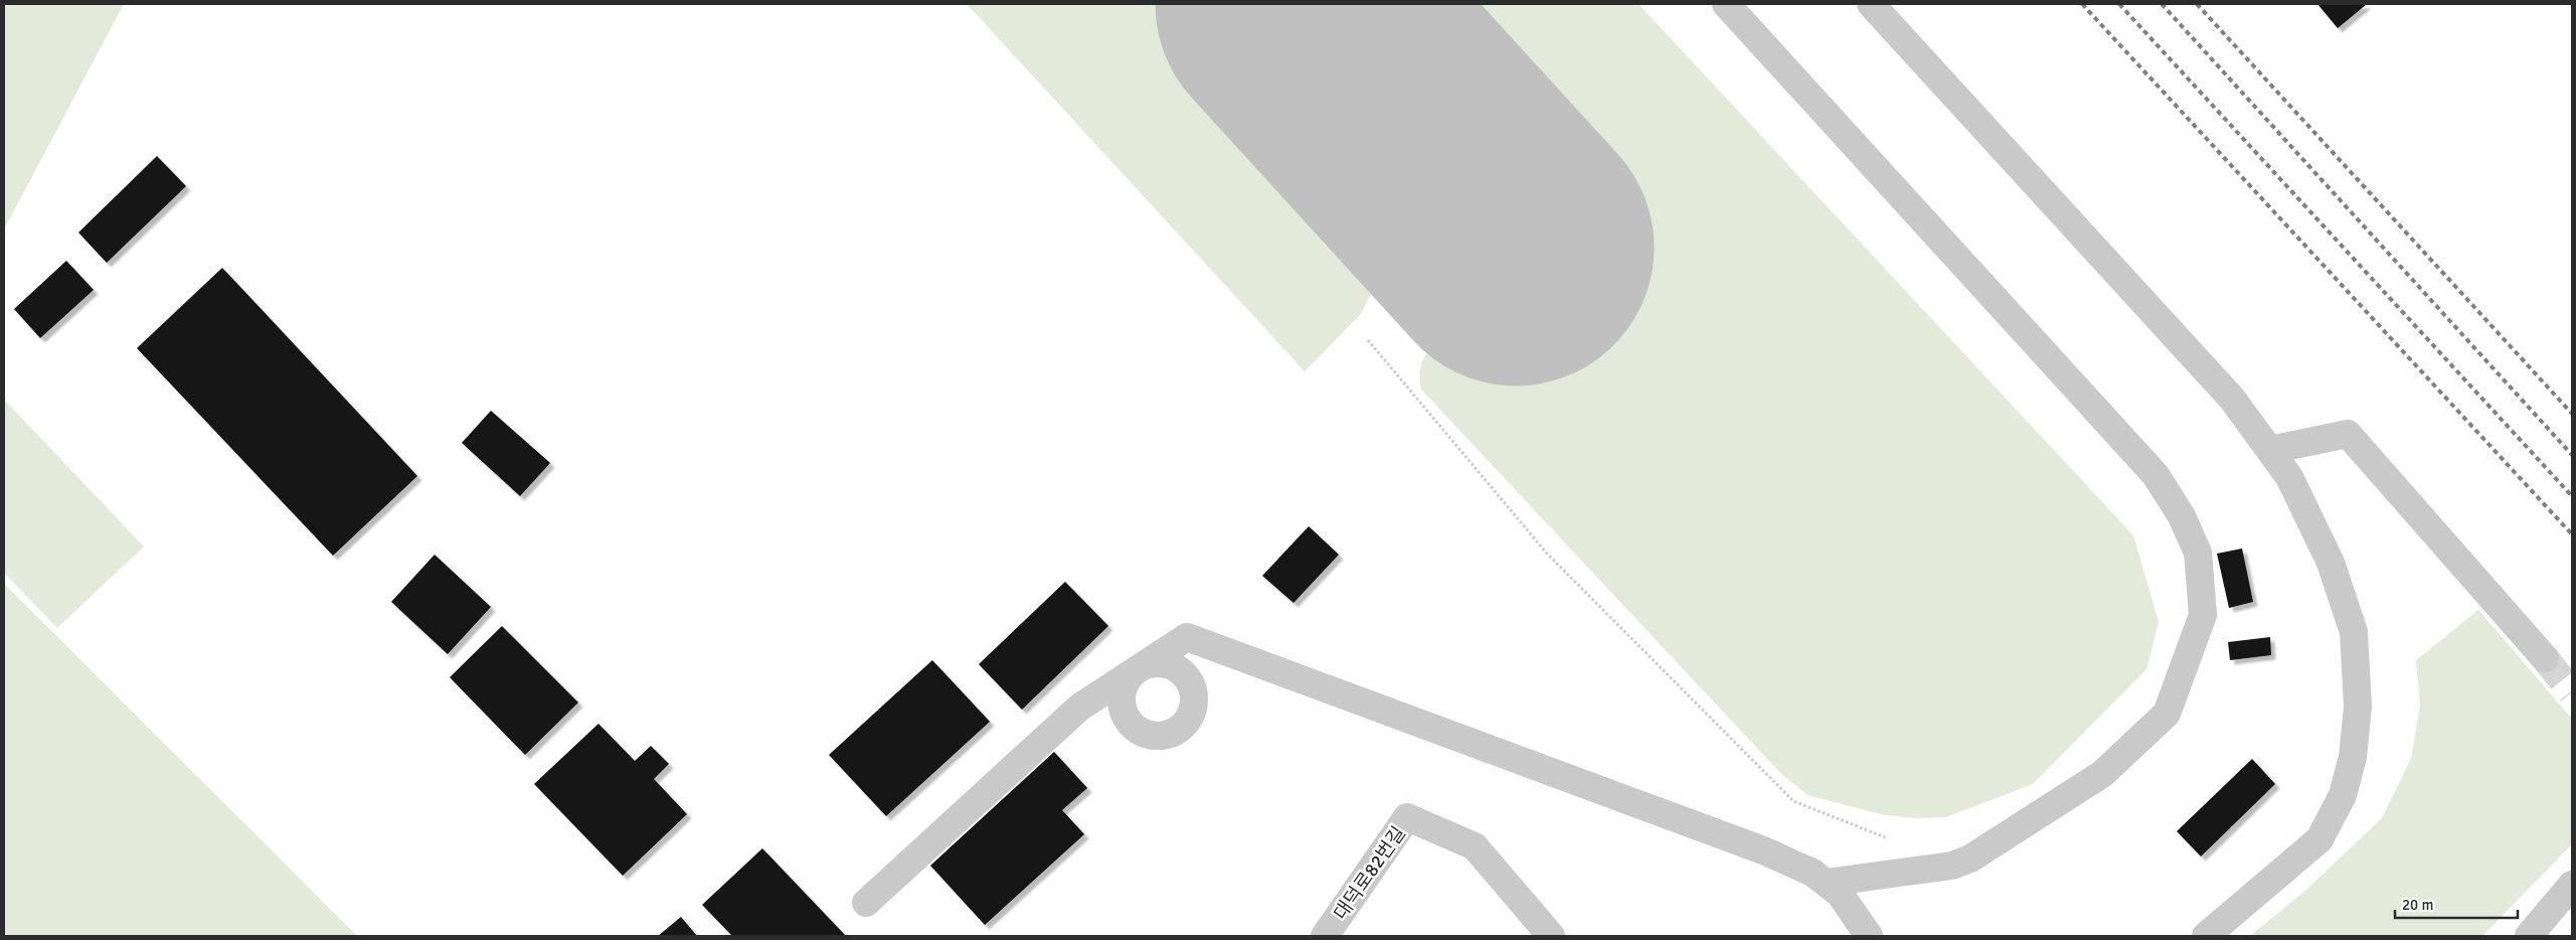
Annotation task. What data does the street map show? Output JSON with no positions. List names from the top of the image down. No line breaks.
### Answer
{"streets":{"lane":["대덕로82번길"]},"scale_bar":"20 m"}
